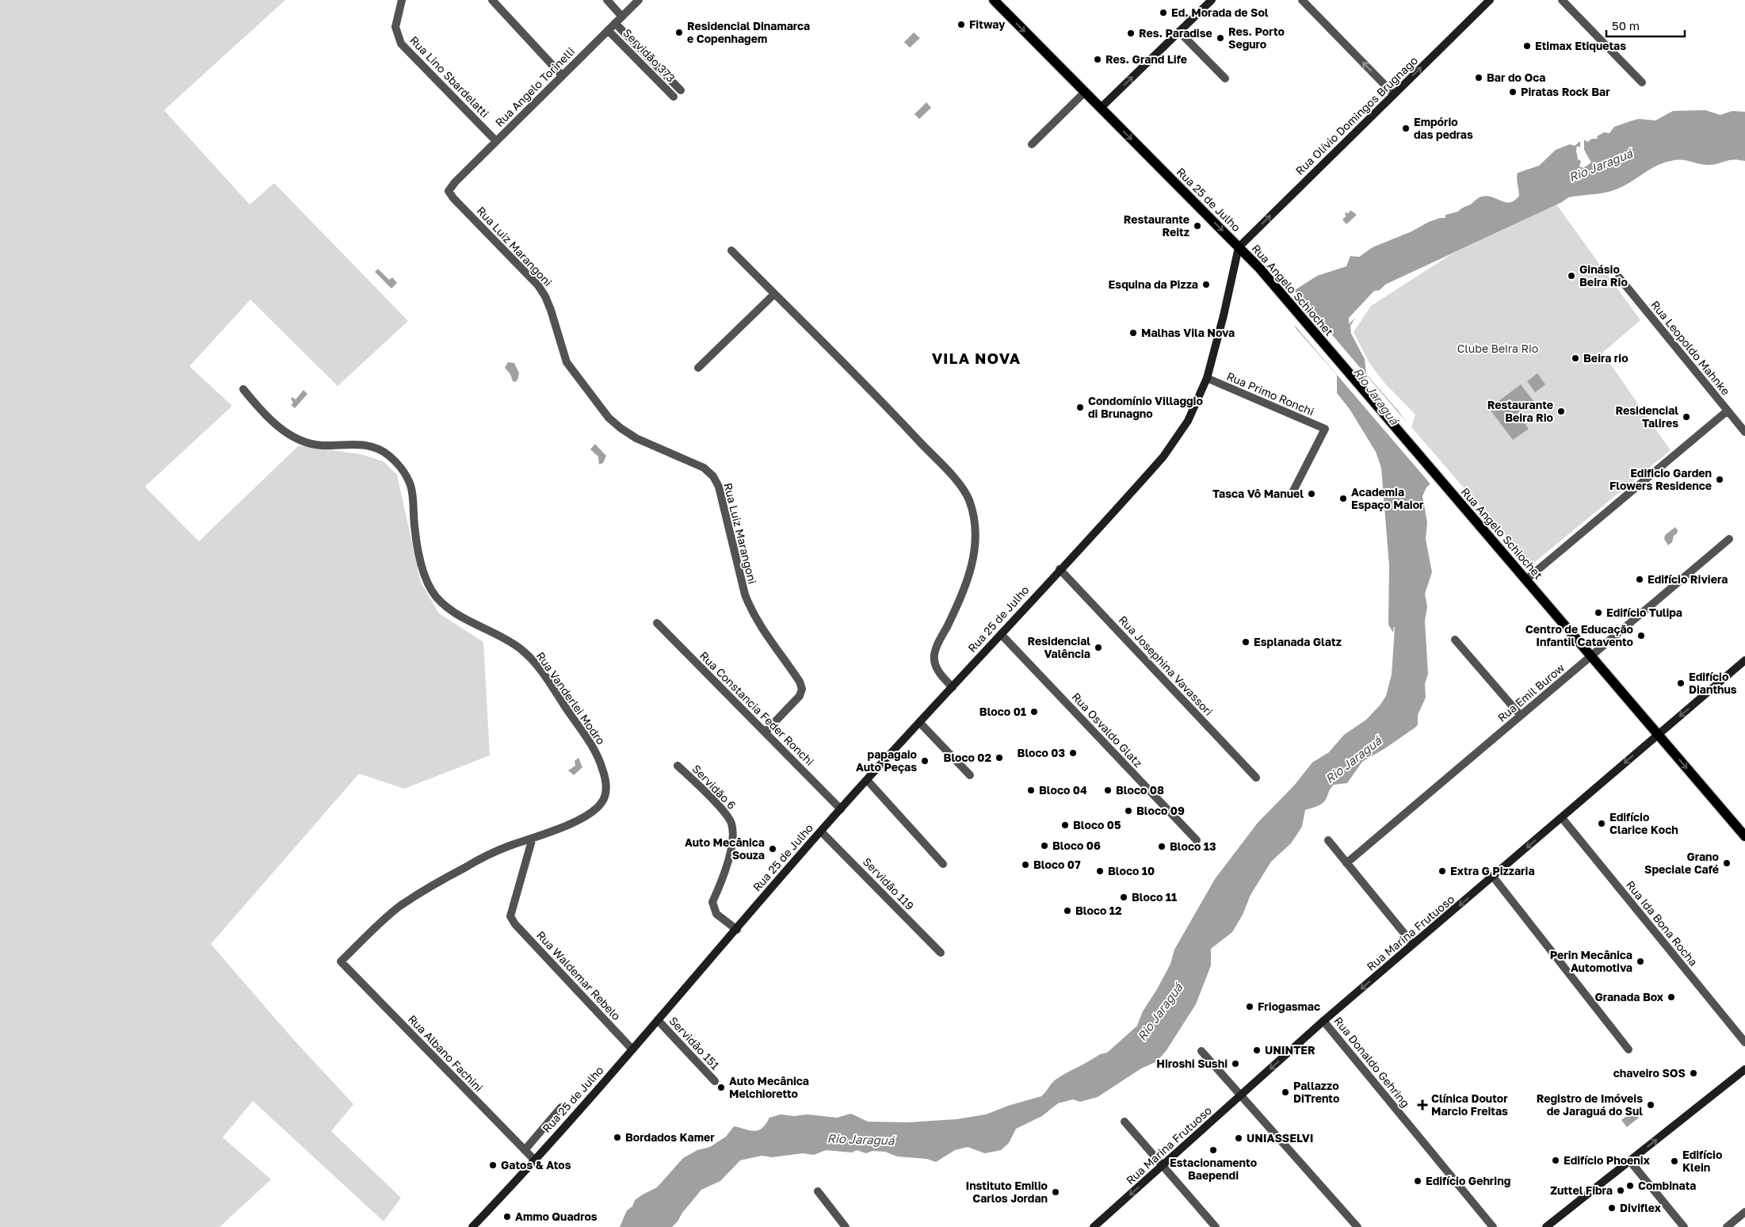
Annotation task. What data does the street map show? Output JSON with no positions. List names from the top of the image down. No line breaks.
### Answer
{"streets":{"main road":["Rua Olívio Domingos Brugnago","Rua 25 de Julho","Rua Angelo Schiochet","Rua Marina Frutuoso"],"street":["Servidão 373","Rua Lino Sbardelatti","Rua Angelo Torinelli","Rua Luiz Marangoni","Rua Leopoldo Mahnke","Rua Primo Ronchi","Rua Josephina Vavassori","Rua Emil Burow","Rua Vanderlei Modro","Rua Constancia Feder Ronchi","Rua Osvaldo Glatz","Servidão 6","Servidão 119","Rua Ida Bona Rocha","Rua Waldemar Rebelo","Servidão 151","Rua Albano Fachini","Rua Donaldo Gehring"]},"crossings":[["Servidão 373","Rua Angelo Torinelli"],["Rua Lino Sbardelatti","Rua Angelo Torinelli"],["Rua Angelo Torinelli","Rua Luiz Marangoni"],["Rua Olívio Domingos Brugnago","Rua 25 de Julho"],["Rua Olívio Domingos Brugnago","Rua Angelo Schiochet"],["Rua 25 de Julho","Rua Angelo Schiochet"],["Rua 25 de Julho","Rua Primo Ronchi"],["Rua 25 de Julho","Rua Josephina Vavassori"],["Rua 25 de Julho","Rua Constancia Feder Ronchi"],["Rua 25 de Julho","Rua Osvaldo Glatz"],["Rua 25 de Julho","Servidão 6"],["Rua 25 de Julho","Servidão 119"],["Rua 25 de Julho","Rua Waldemar Rebelo"],["Rua 25 de Julho","Servidão 151"],["Rua 25 de Julho","Rua Albano Fachini"],["Rua Luiz Marangoni","Rua Constancia Feder Ronchi"],["Rua Angelo Schiochet","Rua Emil Burow"],["Rua Angelo Schiochet","Rua Marina Frutuoso"],["Rua Vanderlei Modro","Rua Waldemar Rebelo"],["Rua Vanderlei Modro","Rua Albano Fachini"],["Rua Ida Bona Rocha","Rua Marina Frutuoso"],["Rua Marina Frutuoso","Rua Donaldo Gehring"]],"one_way":["Rua Olívio Domingos Brugnago","Rua Marina Frutuoso"],"districts":["VILA NOVA"],"water":["Rio Jaraguá"],"parks":["Clube Beira Rio"],"places":{"other":["Ed. Morada de Sol","Fitway","Residencial Dinamarca e Copenhagem","Res. Paradise","Res. Porto Seguro","Etimax Etiquetas","Res. Grand Life","Bar do Oca","Piratas Rock Bar","Empório das pedras","Restaurante Reitz","Ginásio Beira Rio","Esquina da Pizza","Malhas Vila Nova","Beira rio","Condomínio Villaggio di Brunagno","Restaurante Beira Rio","Residencial Talires","Edificio Garden Flowers Residence","Tasca Vô Manuel","Academia Espaço Maior","Edifício Riviera","Edifício Tulipa","Centro de Educação Infantil Catavento","Esplanada Glatz","Residencial Valência","Edifício Dianthus","Bloco 01","Bloco 03","Bloco 02","papagaio Auto Peças","Bloco 04","Bloco 08","Bloco 09","Edifício Clarice Koch","Bloco 05","Bloco 06","Bloco 13","Auto Mecânica Souza","Grano Speciale Café","Bloco 07","Bloco 10","Extra G Pizzaria","Bloco 11","Bloco 12","Perin Mecânica Automotiva","Granada Box","Friogasmac","UNINTER","Hiroshi Sushi","chaveiro SOS","Auto Mecânica Melchioretto","Pallazzo DiTrento","Registro de Imóveis de Jaraguá do Sul","Bordados Kamer","UNIASSELVI","Estacionamento Baependi","Edifício Phoenix","Edifício Klein","Gatos & Atos","Edifício Gehring","Combinata","Zuttel Fibra","Instituto Emilio Carlos Jordan","Diviflex","Ammo Quadros"],"health":["Clínica Doutor Marcio Freitas"]},"scale_bar":"50 m"}
